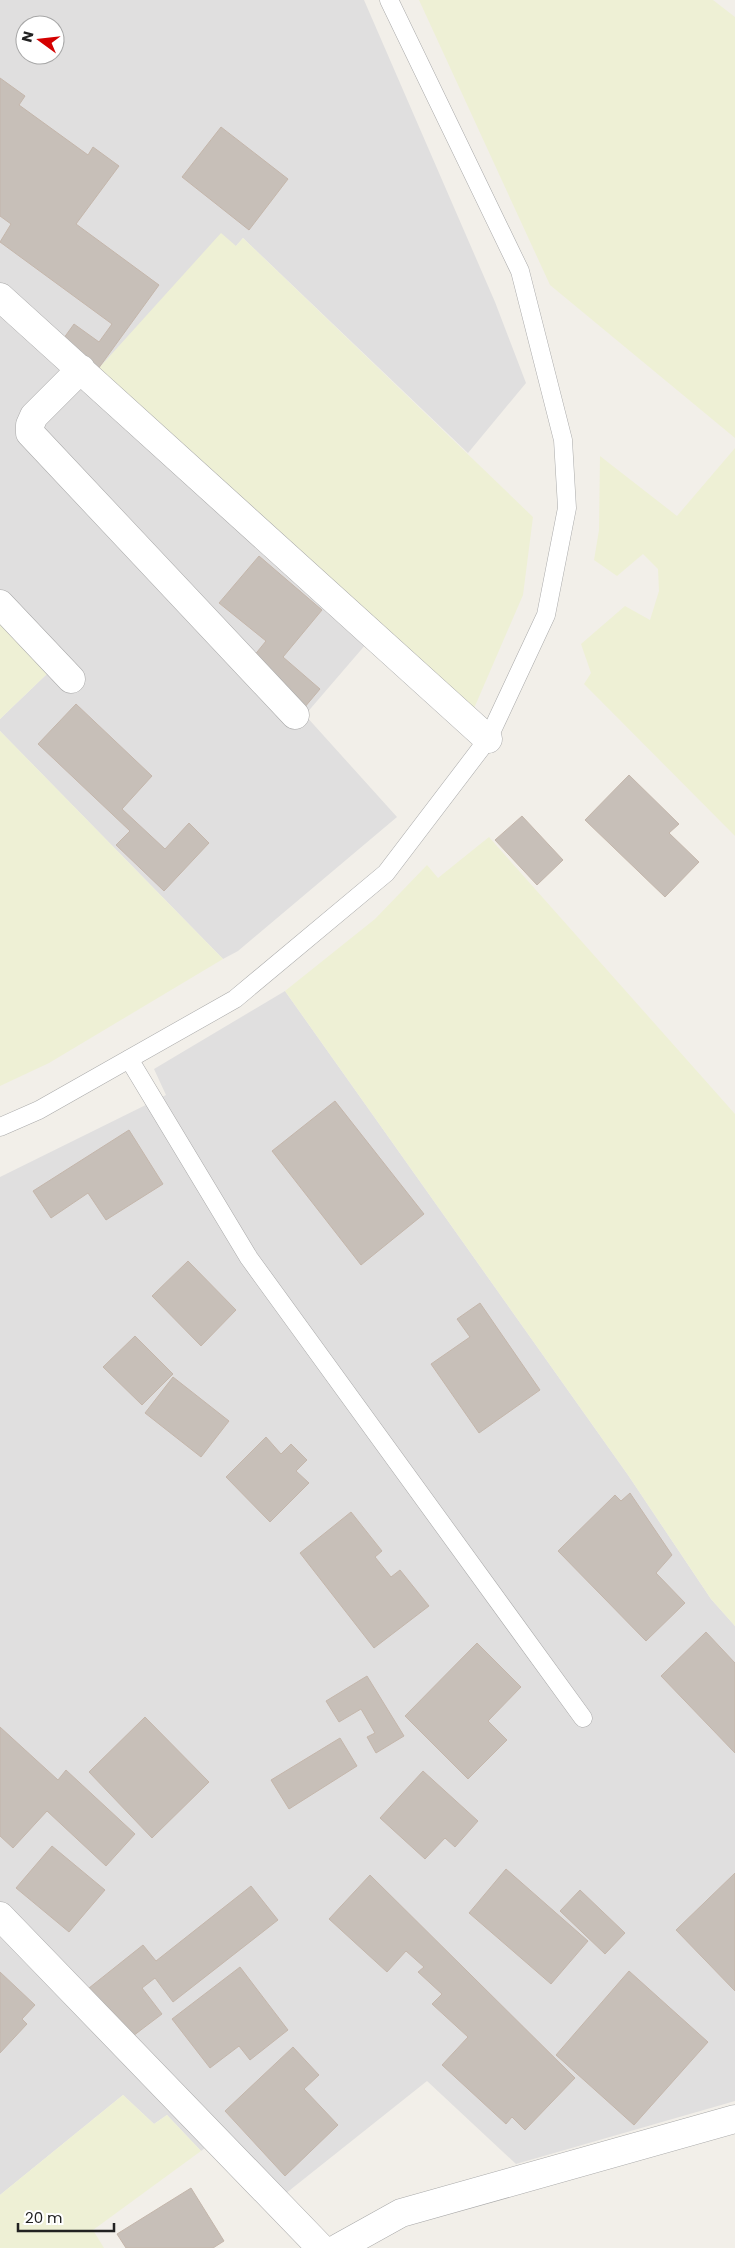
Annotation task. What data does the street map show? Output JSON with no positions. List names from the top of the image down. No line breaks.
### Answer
{"scale_bar":"20 m","north":"left"}
